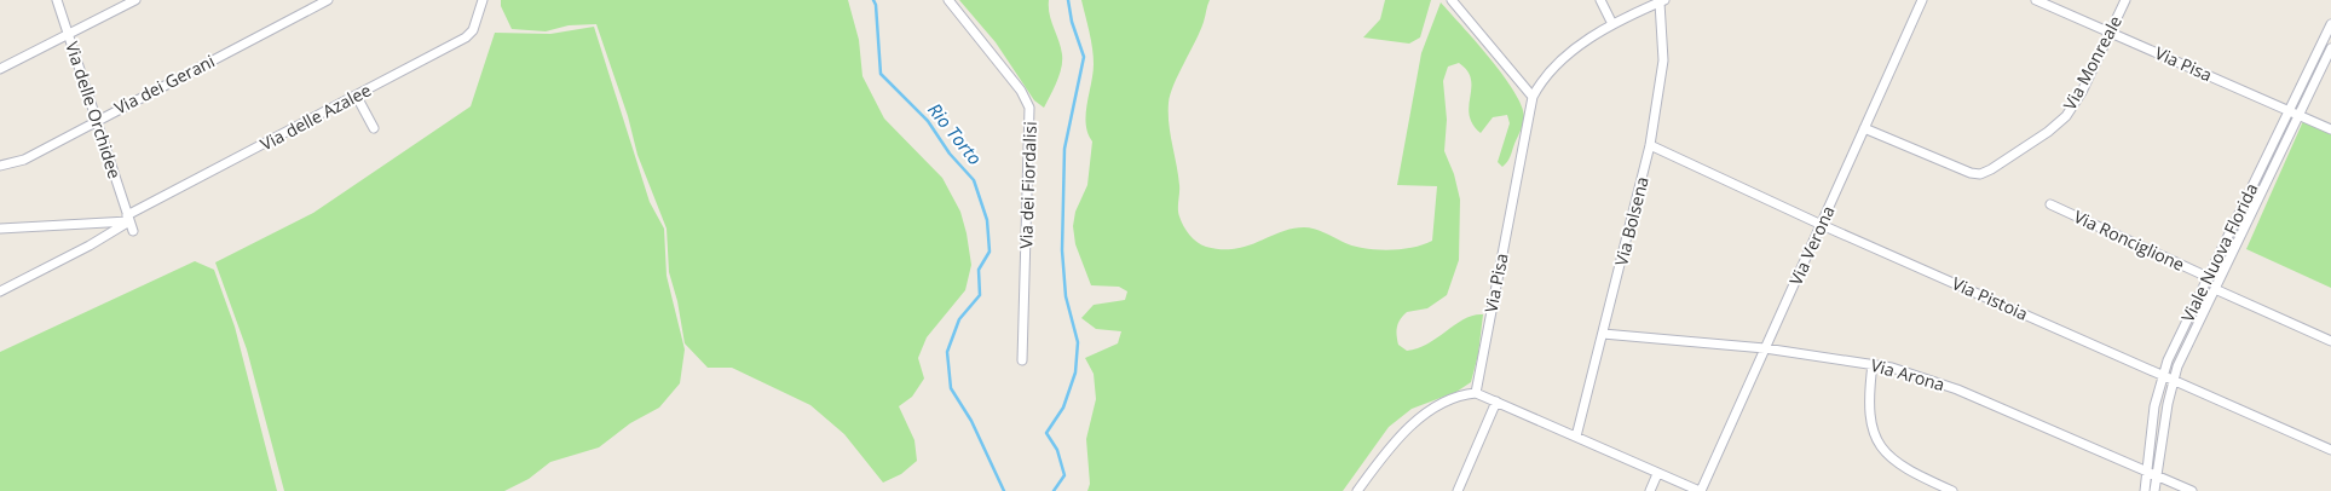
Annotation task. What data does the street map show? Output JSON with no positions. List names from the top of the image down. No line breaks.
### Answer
{"streets":{"street":["Via Monreale","Via Pisa","Via dei Gerani","Via delle Orchidee","Via delle Azalee","Via dei Fiordalisi","Via Bolsena","Via Ronciglione","Via Verona","Viale Nuova Florida","Via Pistoia","Via Arona"]},"crossings":[["Via Monreale","Via Pisa"],["Via Monreale","Via Verona"],["Via Pisa","Via Bolsena"],["Via Pisa","Viale Nuova Florida"],["Via dei Gerani","Via delle Orchidee"],["Via delle Orchidee","Via delle Azalee"],["Via Bolsena","Via Pistoia"],["Via Bolsena","Via Arona"],["Via Ronciglione","Viale Nuova Florida"],["Via Verona","Via Pistoia"],["Via Verona","Via Arona"],["Viale Nuova Florida","Via Pistoia"],["Viale Nuova Florida","Via Arona"]],"water":["Rio Torto"]}
